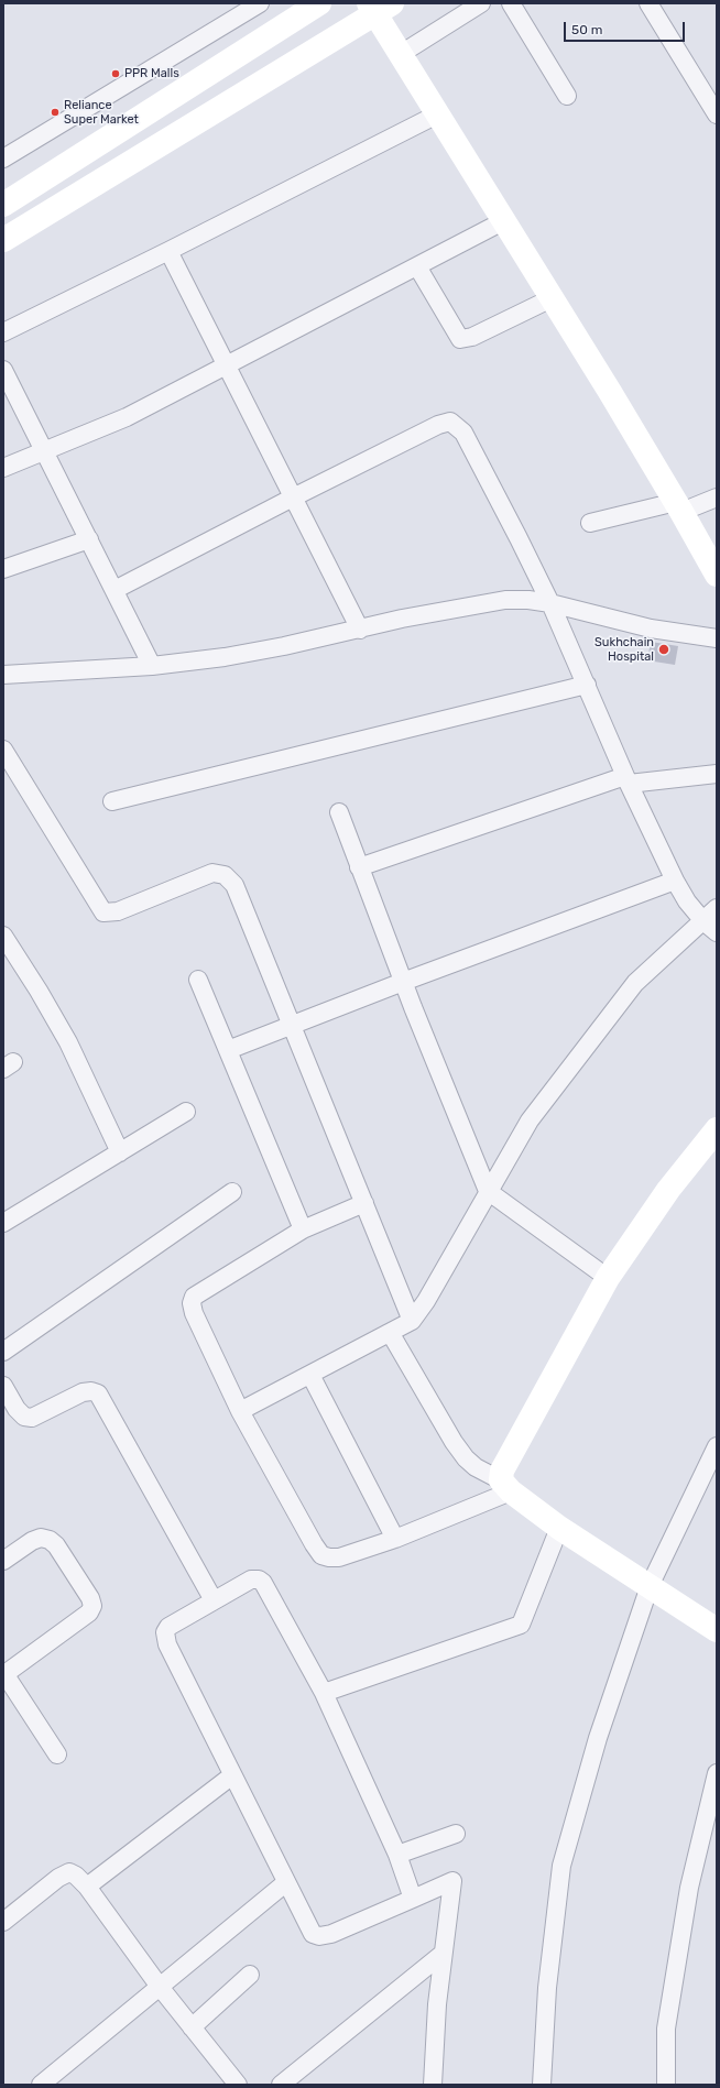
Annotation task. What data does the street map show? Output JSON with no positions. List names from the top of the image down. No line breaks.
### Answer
{"places":["PPR Malls","Reliance Super Market","Sukhchain Hospital"],"scale_bar":"50 m"}
